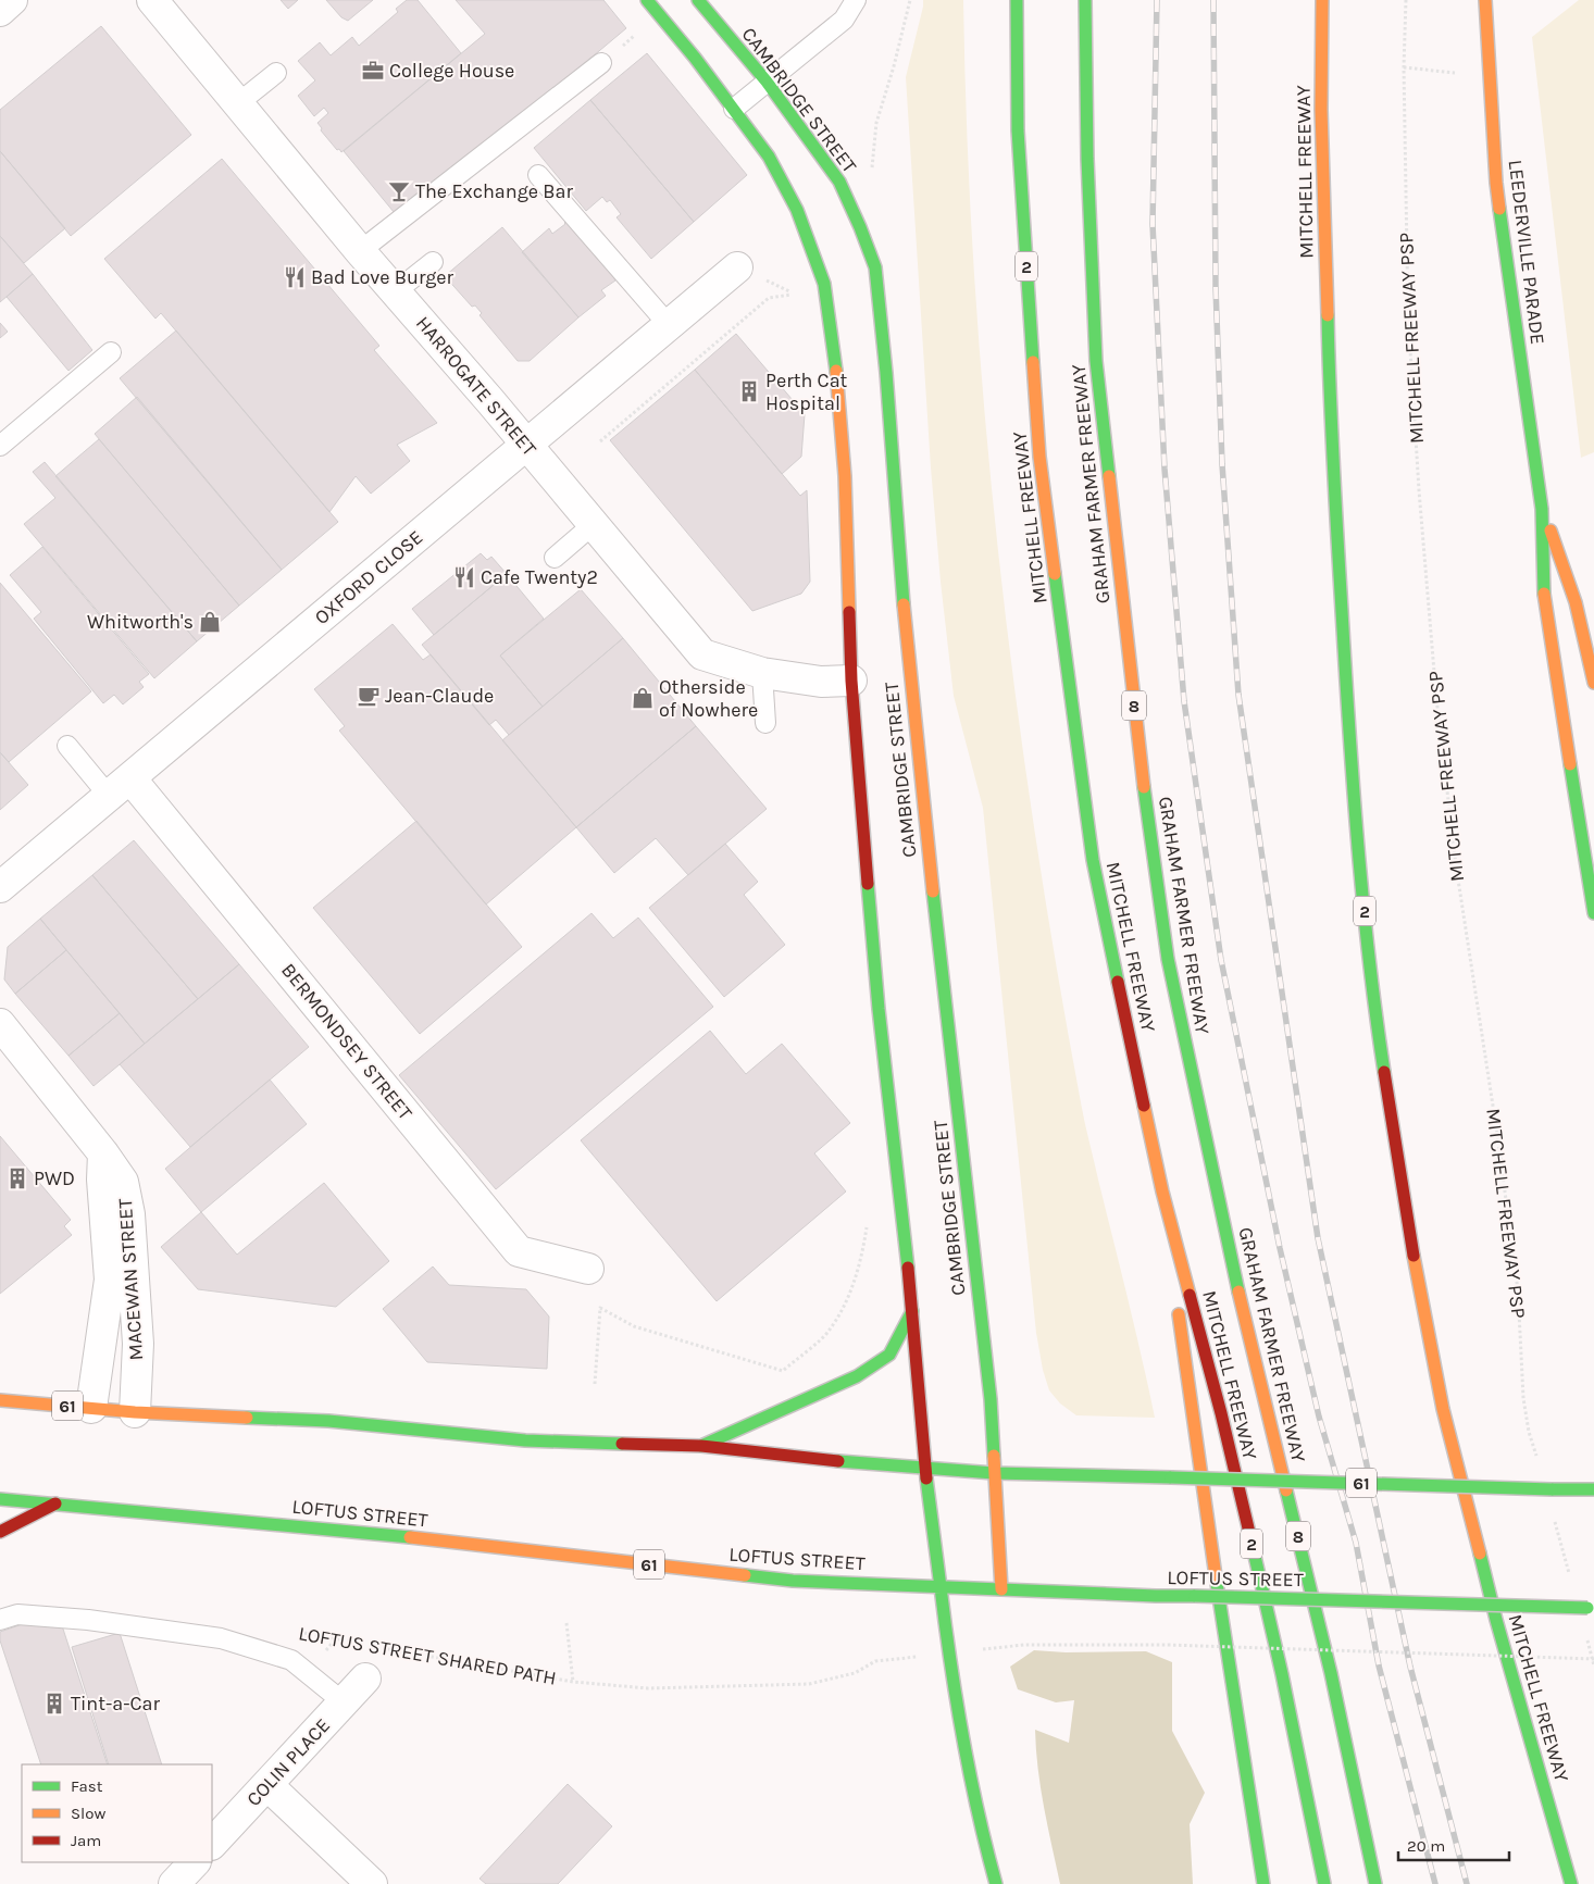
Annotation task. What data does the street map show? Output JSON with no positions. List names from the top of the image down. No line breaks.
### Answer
{"streets":{"main road":["CAMBRIDGE STREET","MITCHELL FREEWAY","LEEDERVILLE PARADE","2","GRAHAM FARMER FREEWAY","8","61","LOFTUS STREET"],"street":["HARROGATE STREET","OXFORD CLOSE","BERMONDSEY STREET","MACEWAN STREET","COLIN PLACE"],"path":["MITCHELL FREEWAY PSP","LOFTUS STREET SHARED PATH"]},"crossings":[["CAMBRIDGE STREET","HARROGATE STREET"],["CAMBRIDGE STREET","61"],["CAMBRIDGE STREET","LOFTUS STREET"],["CAMBRIDGE STREET","LOFTUS STREET SHARED PATH"],["HARROGATE STREET","OXFORD CLOSE"],["OXFORD CLOSE","BERMONDSEY STREET"],["MACEWAN STREET","61"]],"places":{"office":["College House"],"bar":["The Exchange Bar"],"restaurant":["Bad Love Burger","Cafe Twenty2"],"building":["Perth Cat Hospital","PWD","Tint-a-Car"],"shop":["Whitworth's","Otherside of Nowhere"],"cafe":["Jean-Claude"]},"legend":["Fast","Slow","Jam"],"scale_bar":"20 m"}
